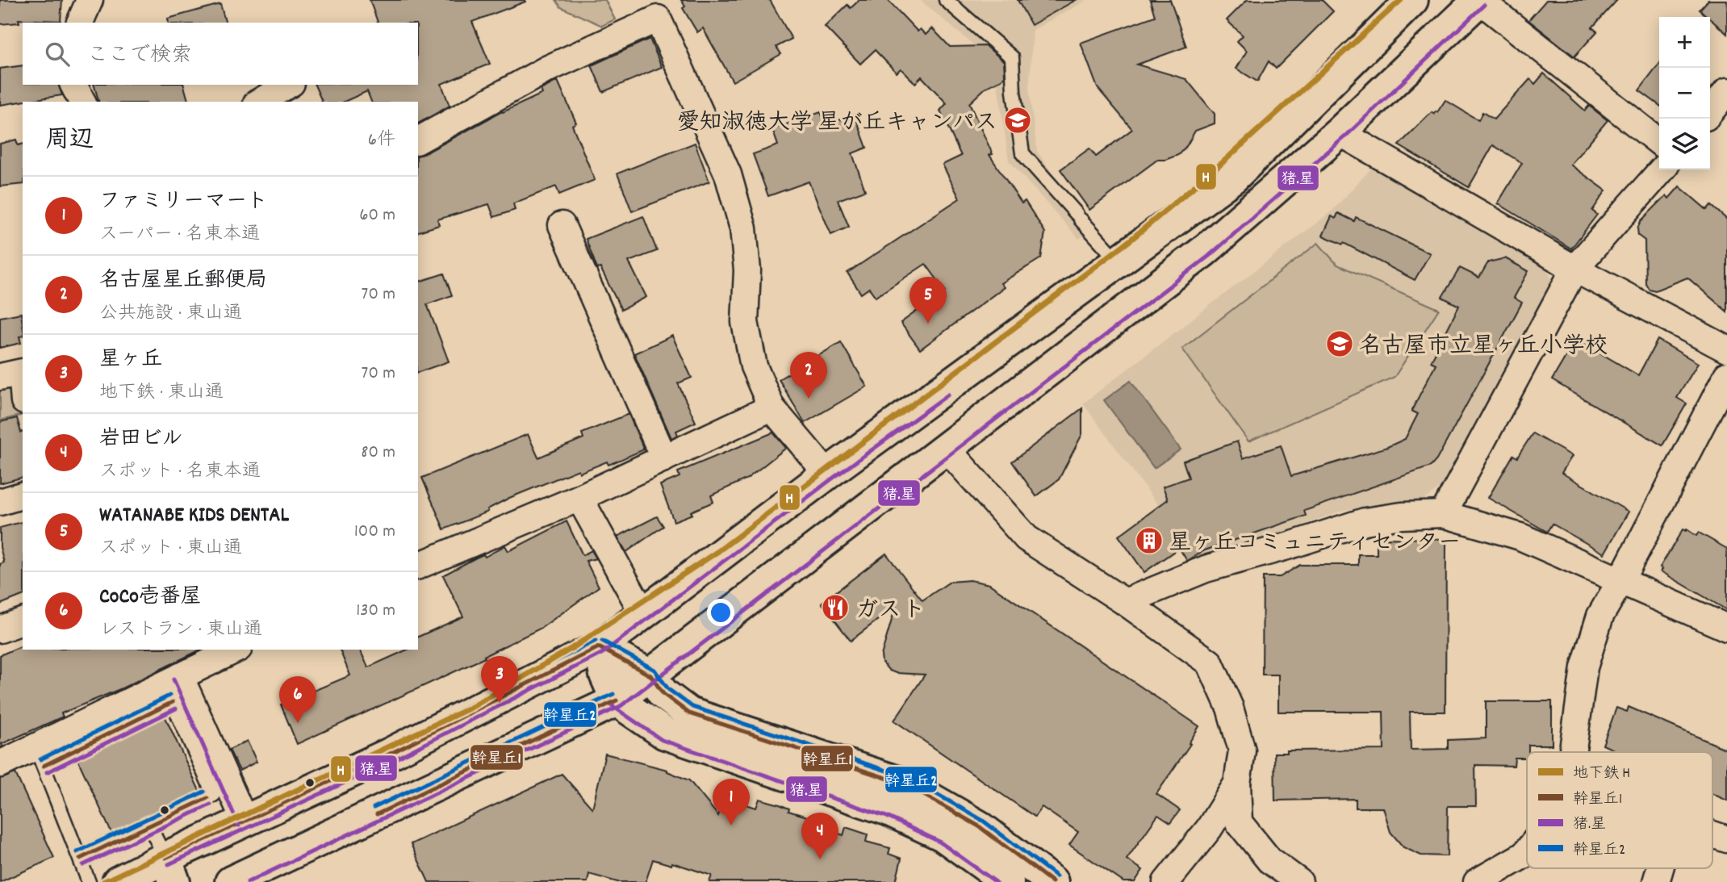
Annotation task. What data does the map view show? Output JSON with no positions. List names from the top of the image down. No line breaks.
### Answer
{"places":{"school or university":["愛知淑徳大学 星が丘キャンパス","名古屋市立星ヶ丘小学校"],"building":["星ヶ丘コミュニティセンター"],"restaurant":["ガスト"]},"lines":["metro line H","transit line 猪.星","transit line 幹星丘2","transit line 幹星丘1"],"legend":["地下鉄 H","幹星丘1","猪.星","幹星丘2"],"page":{"map_buttons":["+","−"],"search":"ここで検索","heading":["周辺","6件"],"list":[{"mark":"1","name":"ファミリーマート","note":"スーパー · 名東本通","value":"60 m"},{"mark":"2","name":"名古屋星丘郵便局","note":"公共施設 · 東山通","value":"70 m"},{"mark":"3","name":"星ヶ丘","note":"地下鉄 · 東山通","value":"70 m"},{"mark":"4","name":"岩田ビル","note":"スポット · 名東本通","value":"80 m"},{"mark":"5","name":"WATANABE KIDS DENTAL","note":"スポット · 東山通","value":"100 m"},{"mark":"6","name":"CoCo壱番屋","note":"レストラン · 東山通","value":"130 m"}],"pins":["5","2","3","6","1","4"]}}
